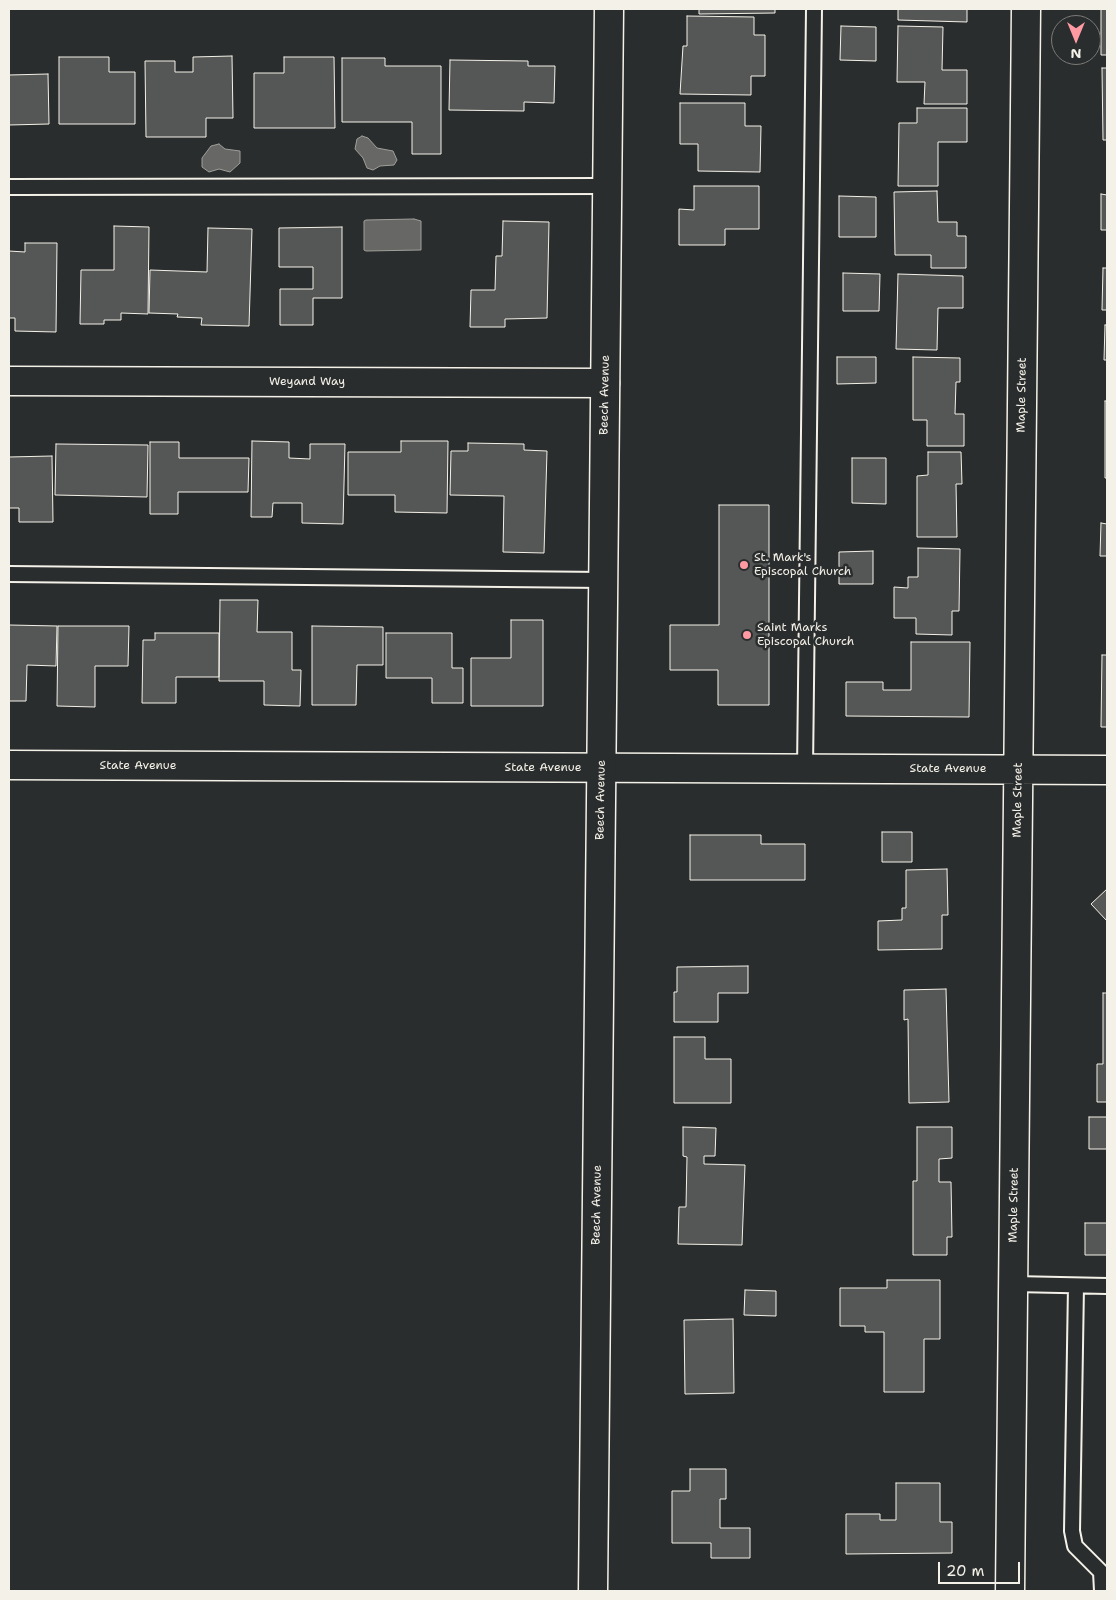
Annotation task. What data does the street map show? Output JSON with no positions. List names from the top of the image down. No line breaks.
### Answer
{"streets":{"street":["Weyand Way","Beech Avenue","Maple Street","State Avenue"]},"crossings":[["Weyand Way","Beech Avenue"],["Beech Avenue","State Avenue"],["Maple Street","State Avenue"]],"places":["St. Mark's Episcopal Church","Saint Marks Episcopal Church"],"scale_bar":"20 m","north":"bottom"}
